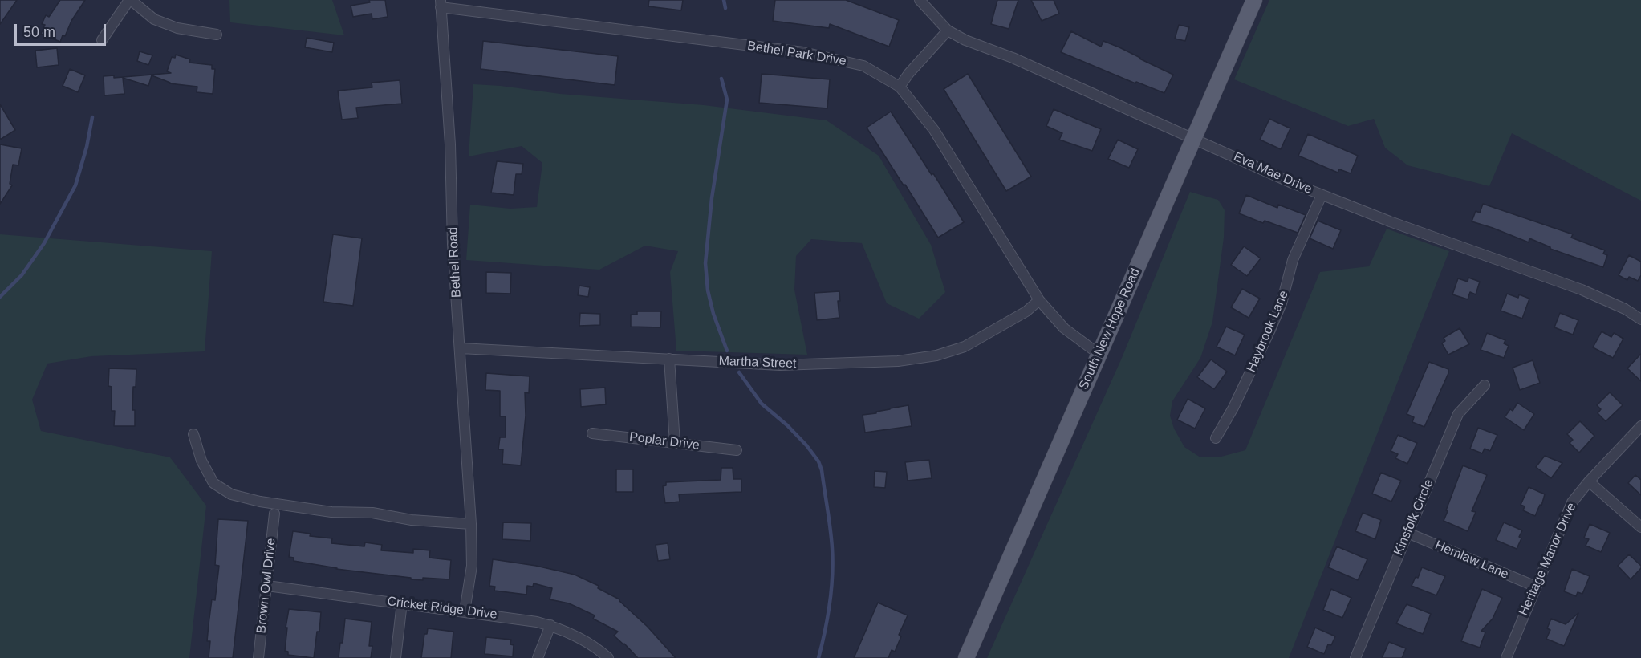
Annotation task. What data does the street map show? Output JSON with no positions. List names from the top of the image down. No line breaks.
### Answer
{"streets":{"main road":["South New Hope Road"],"street":["Bethel Park Drive","Eva Mae Drive","Bethel Road","Haybrook Lane","Martha Street","Poplar Drive","Kinsfolk Circle","Heritage Manor Drive","Hemlaw Lane","Brown Owl Drive","Cricket Ridge Drive"]},"crossings":[["Bethel Park Drive","Bethel Road"],["Bethel Park Drive","South New Hope Road"],["Bethel Park Drive","Martha Street"],["Eva Mae Drive","South New Hope Road"],["Eva Mae Drive","Haybrook Lane"],["Bethel Road","Martha Street"],["Bethel Road","Cricket Ridge Drive"],["Kinsfolk Circle","Hemlaw Lane"],["Heritage Manor Drive","Hemlaw Lane"],["Brown Owl Drive","Cricket Ridge Drive"]],"scale_bar":"50 m"}
